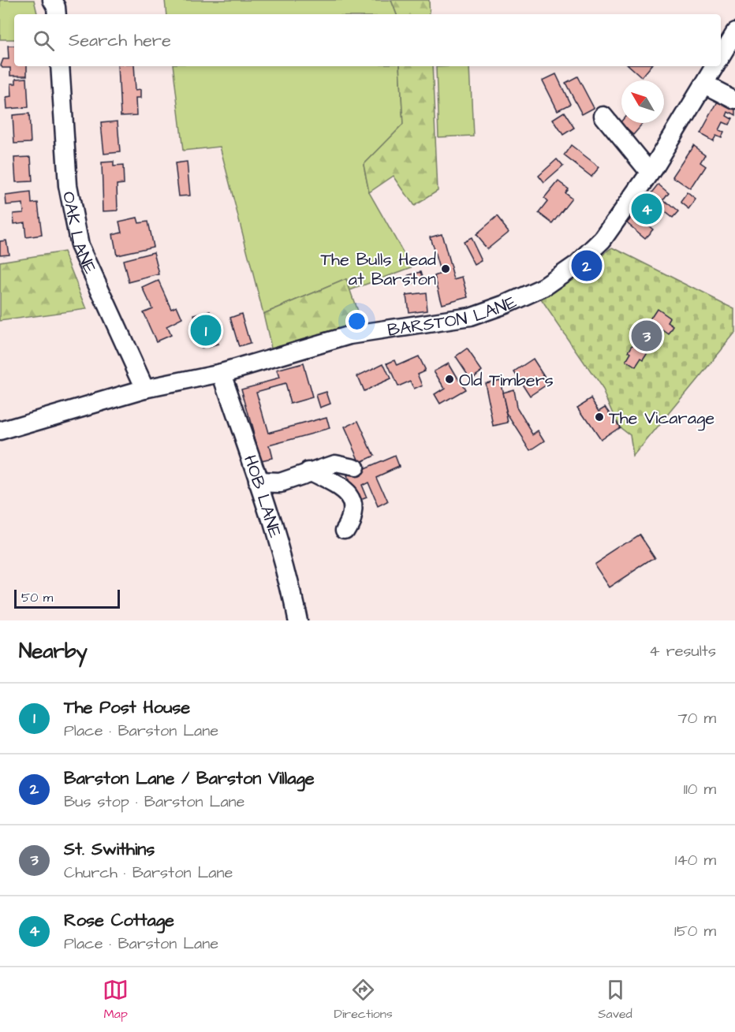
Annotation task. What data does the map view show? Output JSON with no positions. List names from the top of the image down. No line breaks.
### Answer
{"streets":{"street":["OAK LANE","BARSTON LANE","HOB LANE"]},"crossings":[["OAK LANE","BARSTON LANE"],["BARSTON LANE","HOB LANE"]],"places":["The Bulls Head at Barston","Old Timbers","The Vicarage"],"scale_bar":"50 m","north":"top left","page":{"search":"Search here","pins":["4","2","1","3"],"scale":"50 m","heading":["Nearby","4 results"],"list":[{"mark":"1","name":"The Post House","note":"Place · Barston Lane","value":"70 m"},{"mark":"2","name":"Barston Lane / Barston Village","note":"Bus stop · Barston Lane","value":"110 m"},{"mark":"3","name":"St. Swithins","note":"Church · Barston Lane","value":"140 m"},{"mark":"4","name":"Rose Cottage","note":"Place · Barston Lane","value":"150 m"}],"nav":["Map","Directions","Saved"]}}
